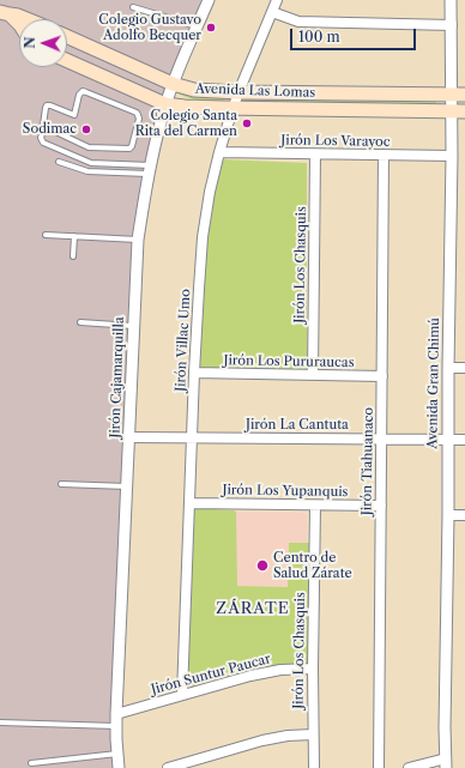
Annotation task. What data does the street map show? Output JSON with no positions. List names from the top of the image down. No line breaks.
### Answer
{"streets":{"main road":["Avenida Las Lomas"],"street":["Jirón Los Varayoc","Jirón Los Chasquis","Jirón Villac Umo","Jirón Los Pururaucas","Jirón Cajamarquilla","Avenida Gran Chimú","Jirón La Cantuta","Jirón Tiahuanaco","Jirón Los Yupanquis","Jirón Suntur Paucar"]},"crossings":[["Avenida Las Lomas","Jirón Villac Umo"],["Avenida Las Lomas","Jirón Cajamarquilla"],["Avenida Las Lomas","Avenida Gran Chimú"],["Jirón Los Varayoc","Jirón Los Chasquis"],["Jirón Los Varayoc","Jirón Villac Umo"],["Jirón Los Varayoc","Avenida Gran Chimú"],["Jirón Los Varayoc","Jirón Tiahuanaco"],["Jirón Los Chasquis","Jirón Los Pururaucas"],["Jirón Los Chasquis","Jirón Los Yupanquis"],["Jirón Los Chasquis","Jirón Suntur Paucar"],["Jirón Villac Umo","Jirón Los Pururaucas"],["Jirón Villac Umo","Jirón La Cantuta"],["Jirón Villac Umo","Jirón Los Yupanquis"],["Jirón Villac Umo","Jirón Suntur Paucar"],["Jirón Los Pururaucas","Jirón Tiahuanaco"],["Jirón Cajamarquilla","Jirón La Cantuta"],["Jirón Cajamarquilla","Jirón Suntur Paucar"],["Avenida Gran Chimú","Jirón La Cantuta"],["Jirón La Cantuta","Jirón Tiahuanaco"],["Jirón Tiahuanaco","Jirón Los Yupanquis"]],"districts":["ZÁRATE"],"places":["Colegio Gustavo Adolfo Becquer","Colegio Santa Rita del Carmen","Sodimac","Centro de Salud Zárate"],"scale_bar":"100 m","north":"left"}
